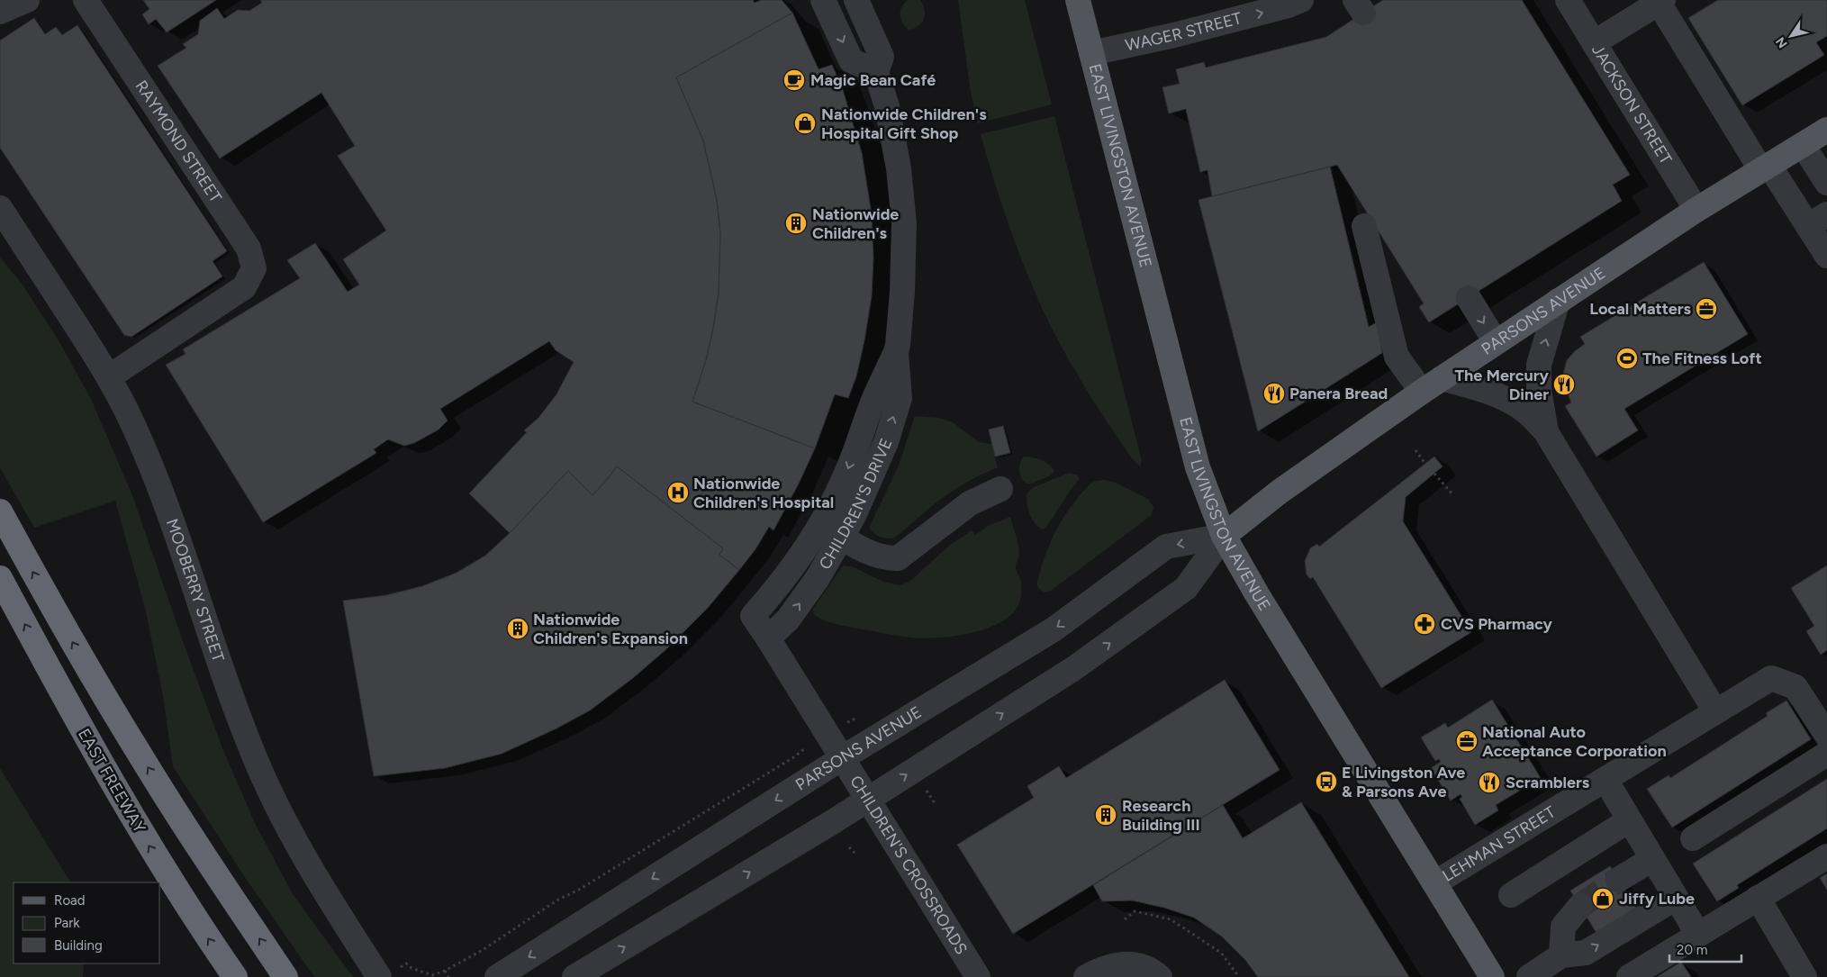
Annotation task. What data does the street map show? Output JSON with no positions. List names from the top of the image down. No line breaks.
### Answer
{"streets":{"highway":["EAST FREEWAY"],"main road":["EAST LIVINGSTON AVENUE","PARSONS AVENUE"],"street":["WAGER STREET","JACKSON STREET","RAYMOND STREET","CHILDREN'S DRIVE","MOOBERRY STREET","LEHMAN STREET","CHILDREN'S CROSSROADS"]},"crossings":[["WAGER STREET","EAST LIVINGSTON AVENUE"],["JACKSON STREET","PARSONS AVENUE"],["RAYMOND STREET","MOOBERRY STREET"],["EAST LIVINGSTON AVENUE","PARSONS AVENUE"],["EAST LIVINGSTON AVENUE","LEHMAN STREET"],["PARSONS AVENUE","CHILDREN'S CROSSROADS"],["CHILDREN'S DRIVE","CHILDREN'S CROSSROADS"]],"one_way":["WAGER STREET"],"places":{"cafe":["Magic Bean Café"],"shop":["Nationwide Children's Hospital Gift Shop","Jiffy Lube"],"building":["Nationwide Children's","Nationwide Children's Expansion","Research Building III"],"office":["Local Matters","National Auto Acceptance Corporation"],"sports":["The Fitness Loft"],"restaurant":["The Mercury Diner","Panera Bread","Scramblers"],"hospital":["Nationwide Children's Hospital"],"pharmacy":["CVS Pharmacy"],"bus stop":["E Livingston Ave & Parsons Ave"]},"legend":["Road","Park","Building"],"scale_bar":"20 m","north":"bottom left"}
